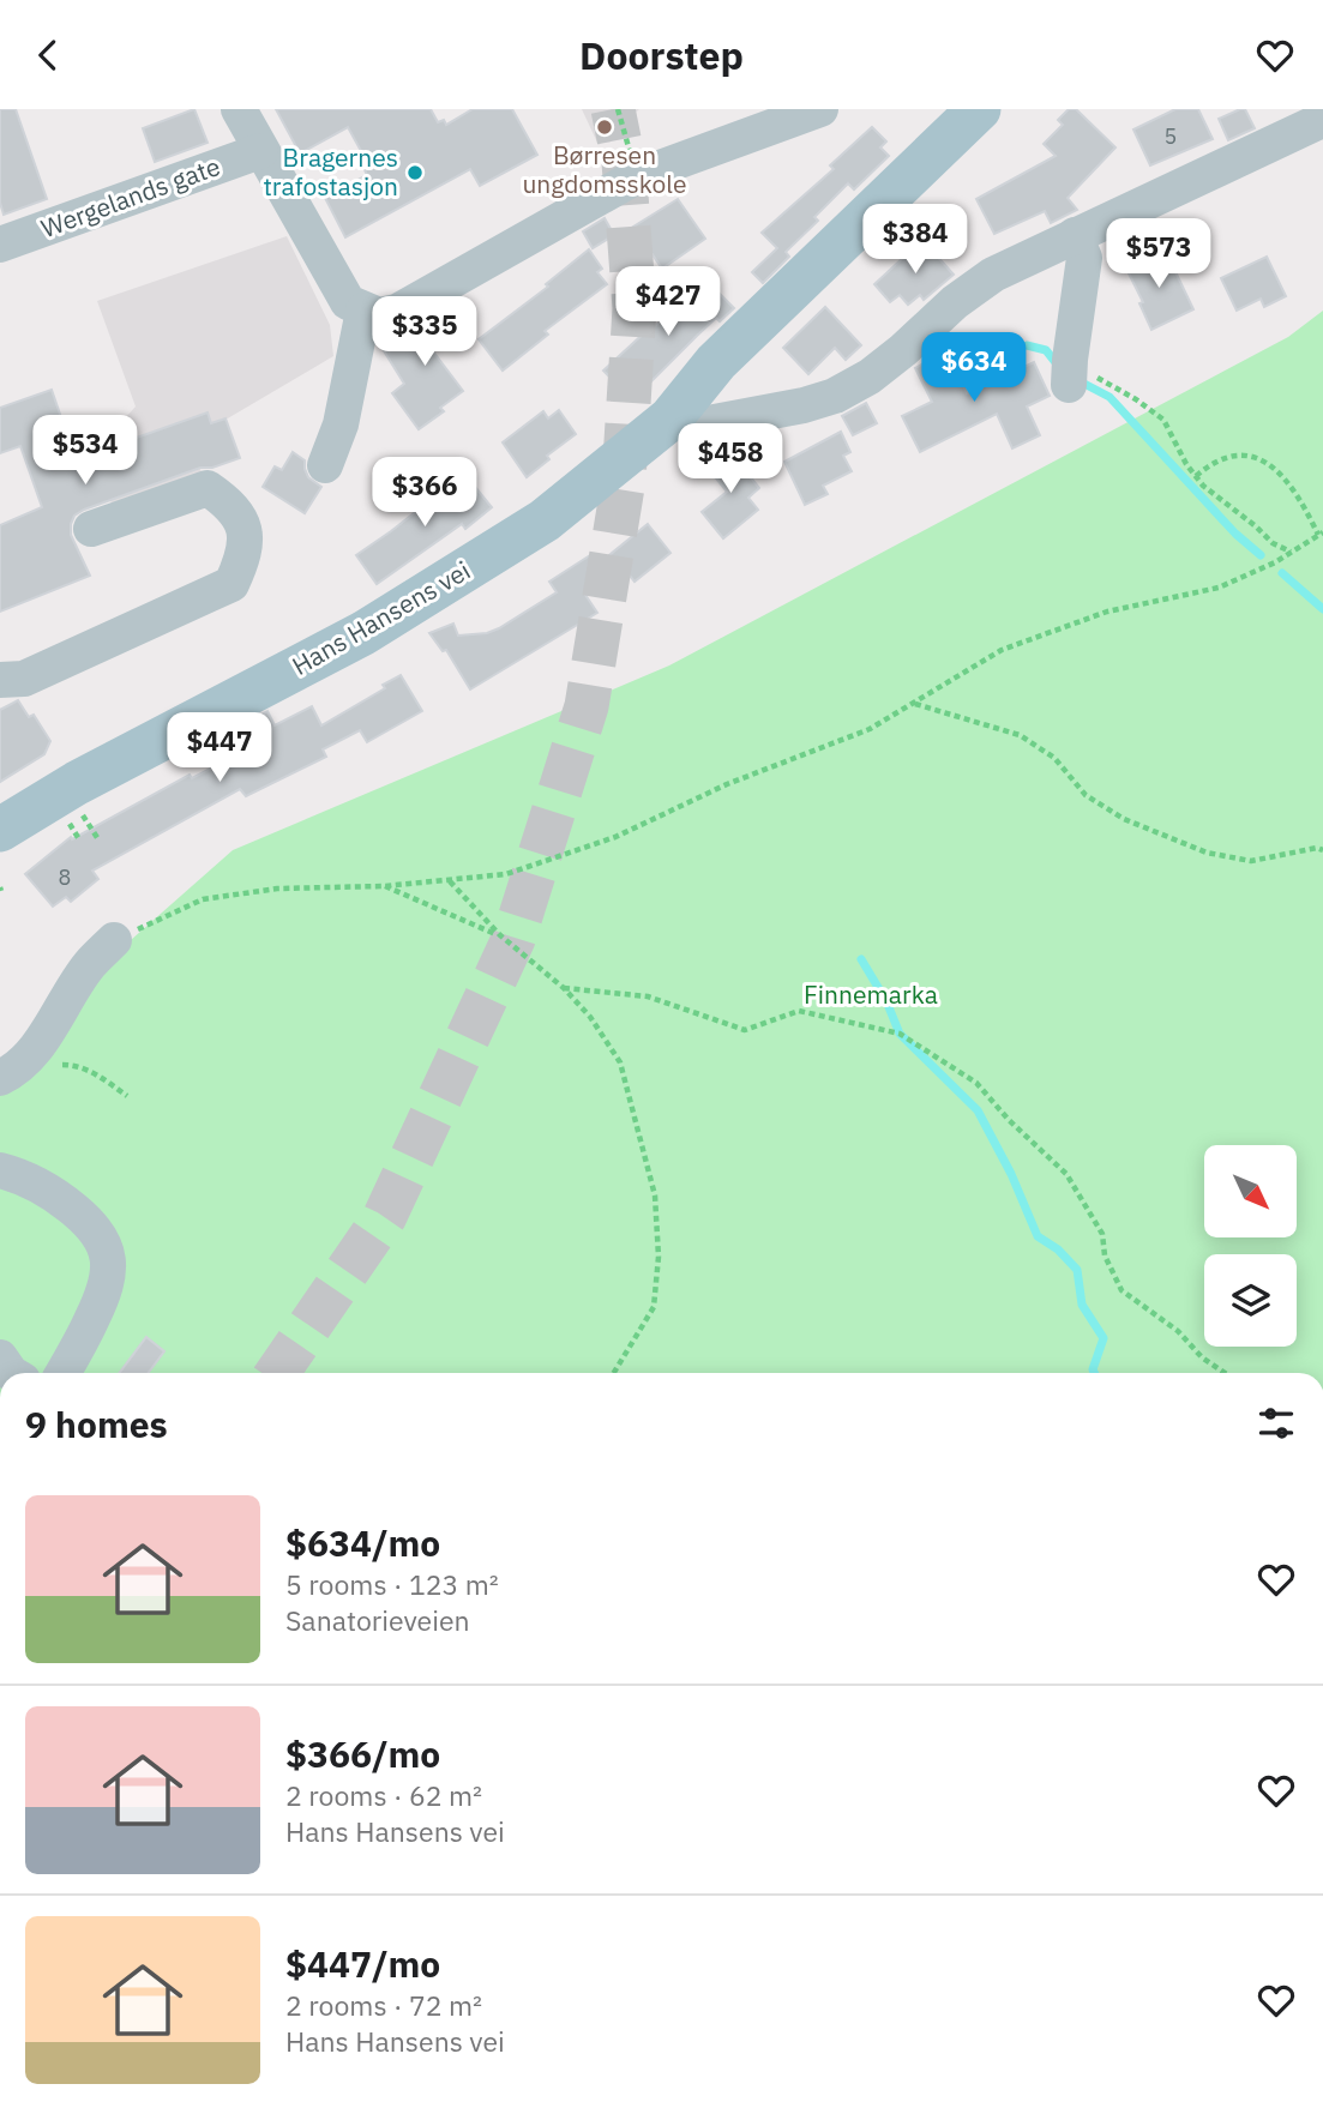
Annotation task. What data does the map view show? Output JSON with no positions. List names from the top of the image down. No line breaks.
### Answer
{"streets":{"main road":["Hans Hansens vei"],"street":["Wergelands gate"]},"parks":["Finnemarka"],"places":["Børresen ungdomsskole","Bragernes trafostasjon"],"house_numbers":["5","8"],"north":"bottom right","page":{"header":"Doorstep","price":["$384","$573","$427","$335","$634","$534","$458","$366","$447"],"heading":"9 homes","list":[{"name":"$634/mo","note":"5 rooms · 123 m² · Sanatorieveien"},{"name":"$366/mo","note":"2 rooms · 62 m² · Hans Hansens vei"},{"name":"$447/mo","note":"2 rooms · 72 m² · Hans Hansens vei"}]}}
